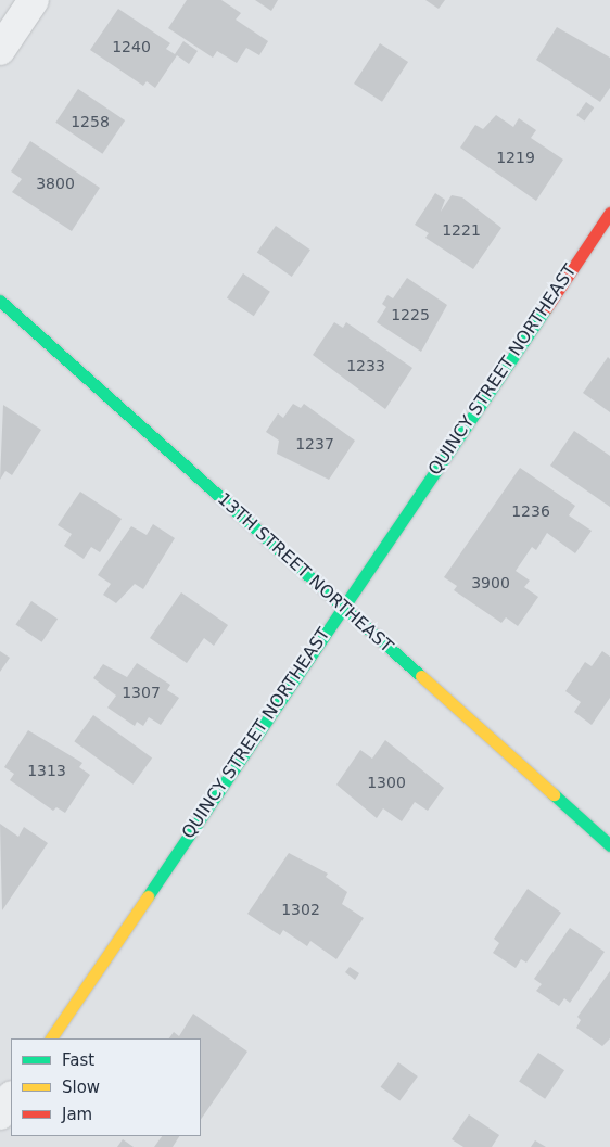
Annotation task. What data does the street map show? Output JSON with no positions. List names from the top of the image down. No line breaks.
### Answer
{"streets":{"street":["QUINCY STREET NORTHEAST","13TH STREET NORTHEAST"]},"crossings":[["QUINCY STREET NORTHEAST","13TH STREET NORTHEAST"]],"house_numbers":["1240","1258","1219","3800","1221","1225","1233","1237","1236","3900","1307","1313","1300","1302"],"legend":["Fast","Slow","Jam"]}
